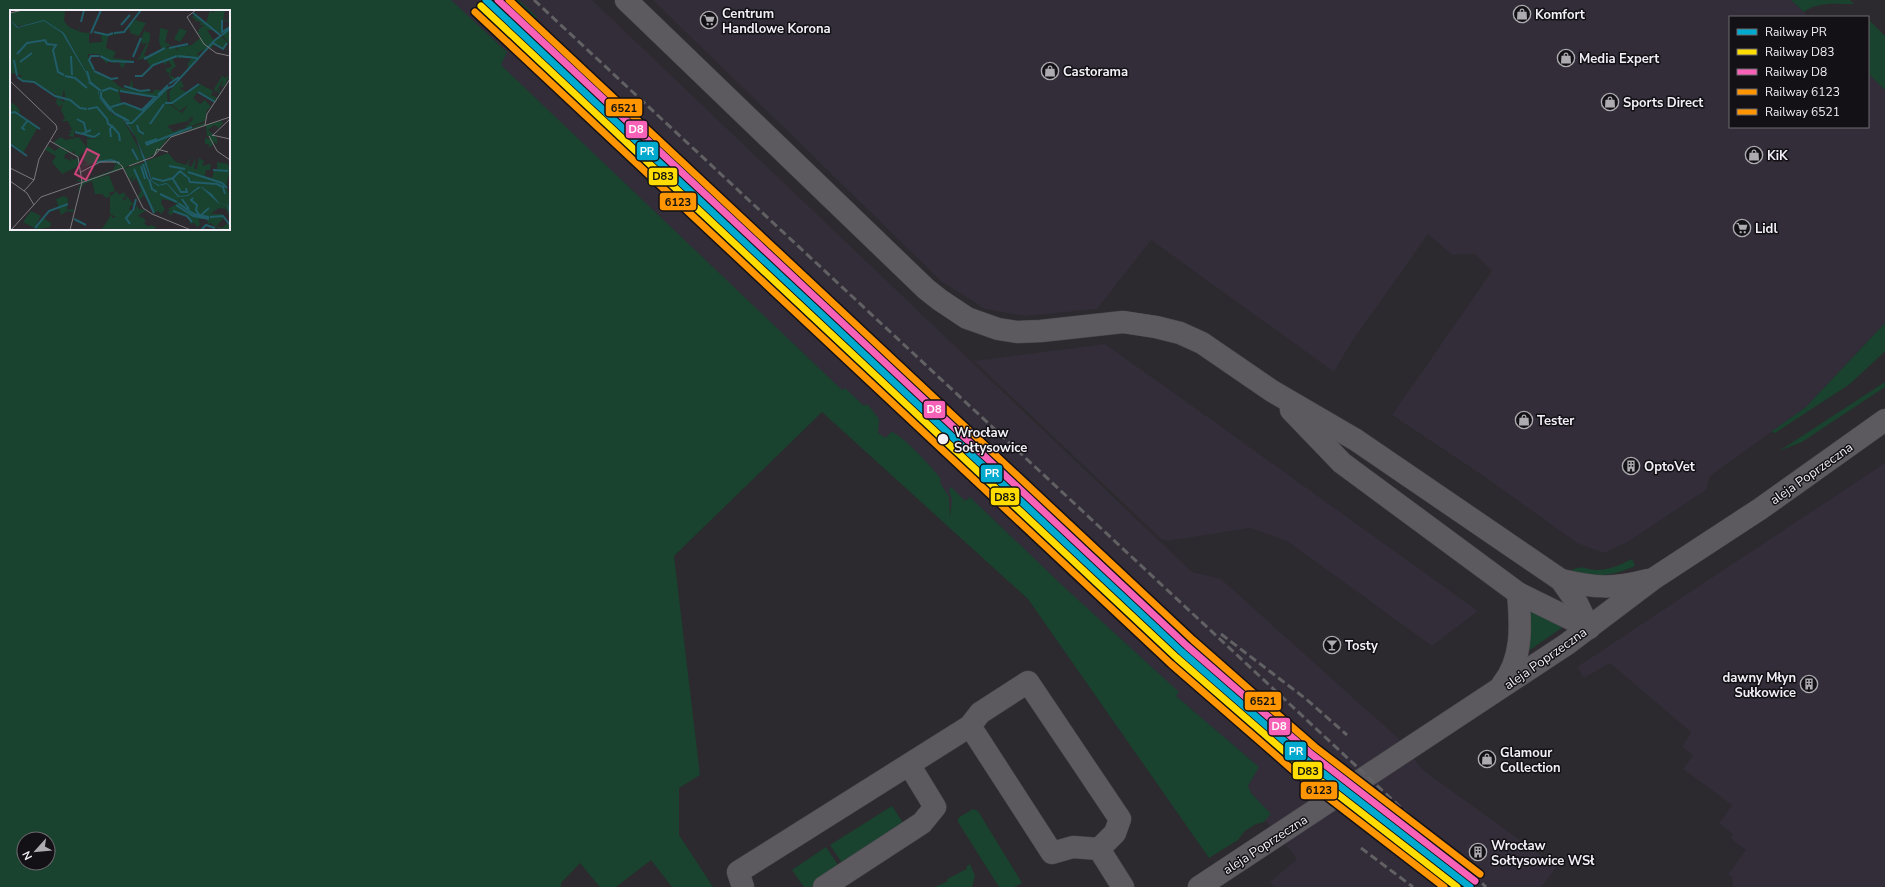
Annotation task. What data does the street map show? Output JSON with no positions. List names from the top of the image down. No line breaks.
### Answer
{"streets":{"street":["aleja Poprzeczna"]},"places":{"shop":["Komfort","Media Expert","Castorama","Sports Direct","KiK","Tester","Glamour Collection"],"supermarket":["Centrum Handlowe Korona","Lidl"],"other":["Wrocław Sołtysowice"],"building":["OptoVet","dawny Młyn Sułkowice","Wrocław Sołtysowice WSł"],"bar":["Tosty"]},"lines":["rail line PR","rail line D8","rail line 6521","rail line D83","rail line 6123"],"legend":["Railway PR","Railway D83","Railway D8","Railway 6123","Railway 6521"],"north":"bottom left"}
